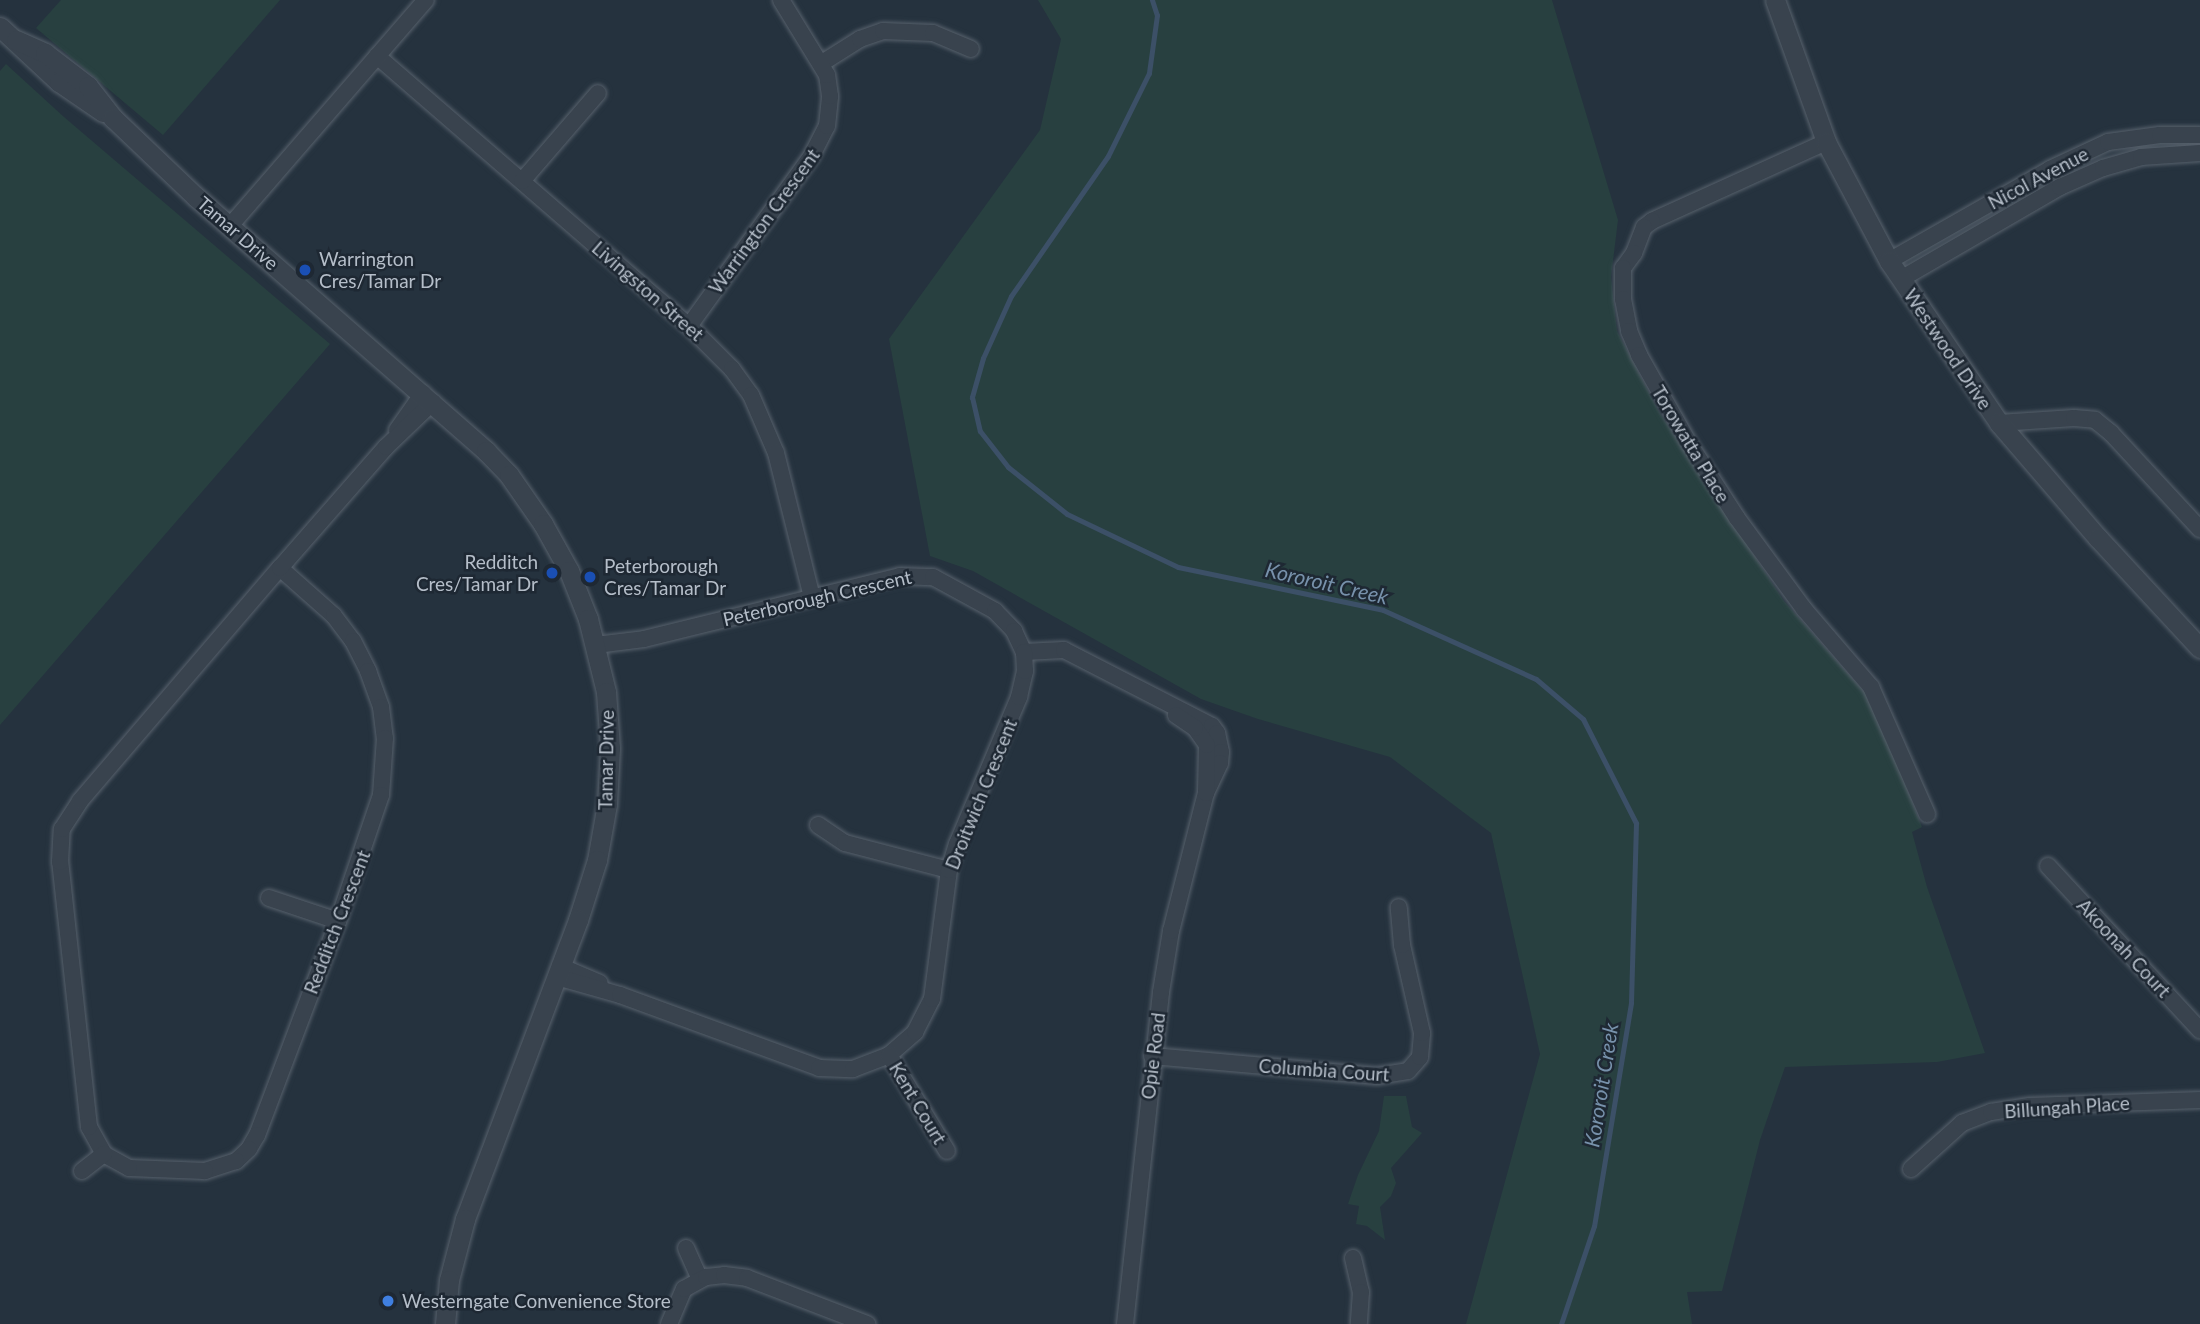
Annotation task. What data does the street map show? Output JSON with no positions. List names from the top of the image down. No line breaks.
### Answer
{"streets":{"street":["Nicol Avenue","Warrington Crescent","Tamar Drive","Livingston Street","Westwood Drive","Torowatta Place","Peterborough Crescent","Droitwich Crescent","Redditch Crescent","Akoonah Court","Opie Road","Columbia Court","Kent Court","Billungah Place"]},"crossings":[["Nicol Avenue","Westwood Drive"],["Warrington Crescent","Livingston Street"],["Tamar Drive","Peterborough Crescent"],["Tamar Drive","Droitwich Crescent"],["Livingston Street","Peterborough Crescent"],["Westwood Drive","Torowatta Place"],["Peterborough Crescent","Droitwich Crescent"],["Peterborough Crescent","Opie Road"],["Droitwich Crescent","Opie Road"],["Droitwich Crescent","Kent Court"],["Opie Road","Columbia Court"]],"water":["Kororoit Creek"],"places":["Warrington Cres/Tamar Dr","Redditch Cres/Tamar Dr","Peterborough Cres/Tamar Dr","Westerngate Convenience Store"]}
